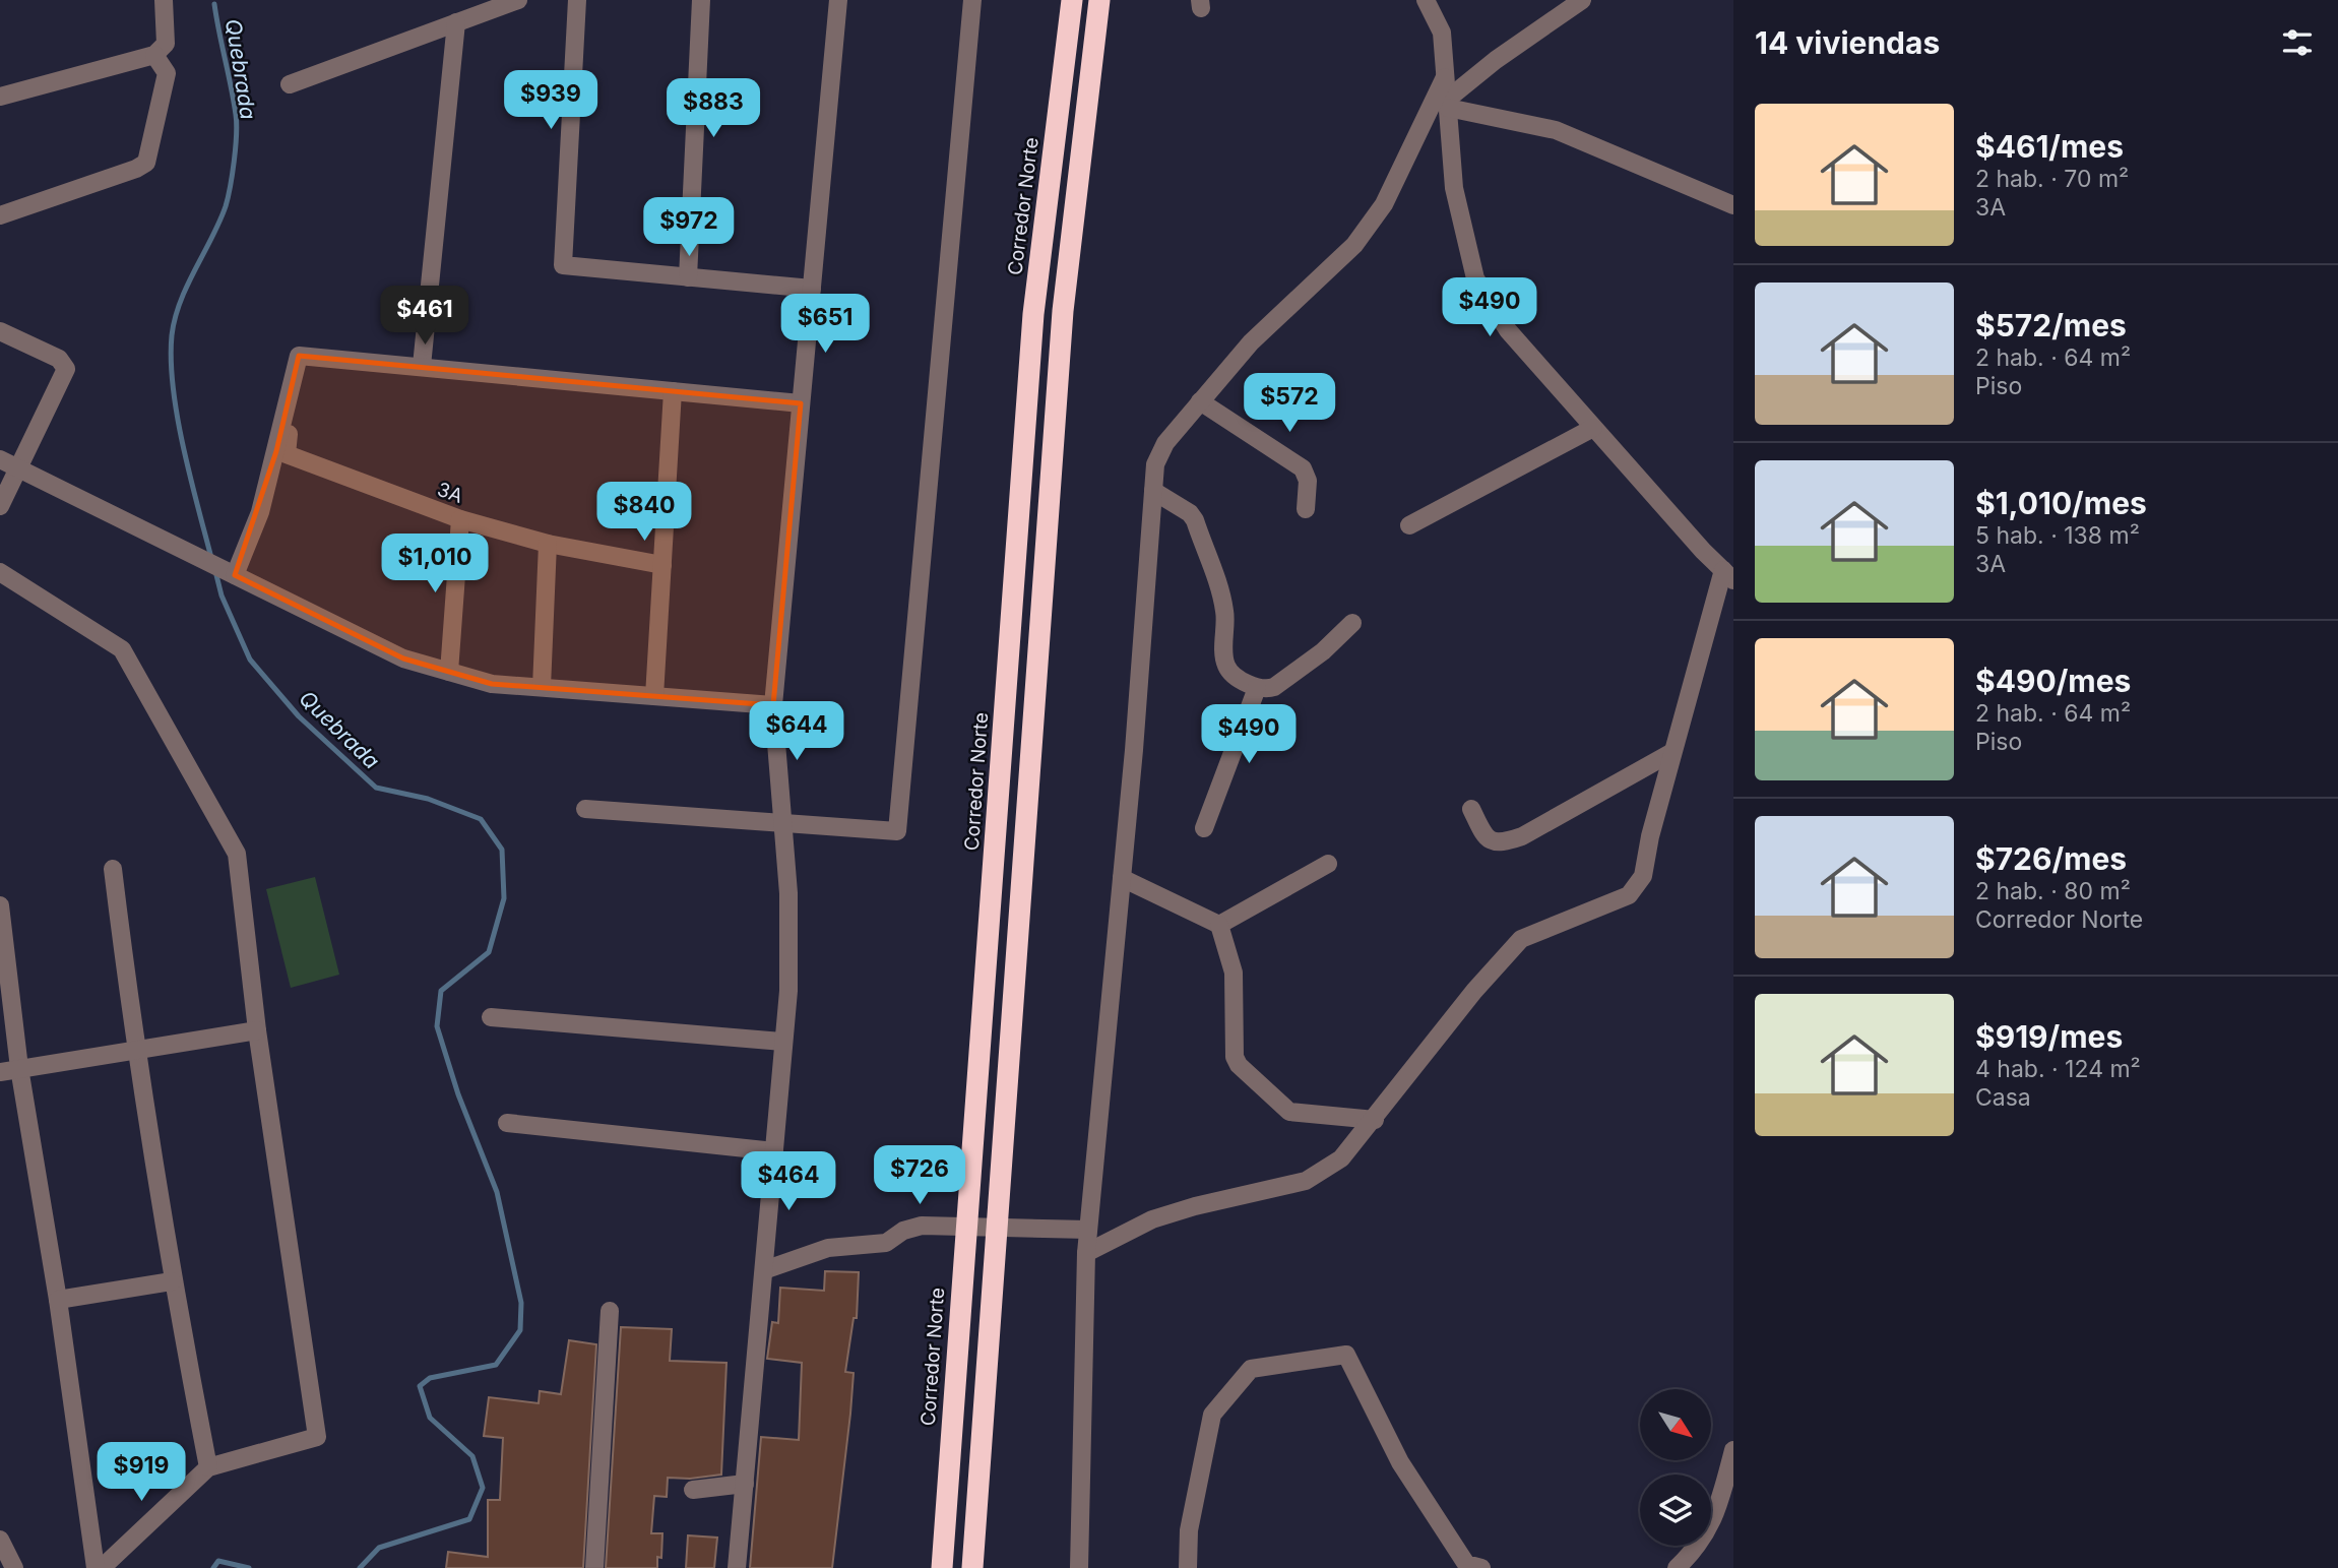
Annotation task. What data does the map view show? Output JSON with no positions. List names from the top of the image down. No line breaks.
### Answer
{"streets":{"highway":["Corredor Norte"],"street":["3A"]},"water":["Quebrada"],"north":"bottom right","page":{"heading":"14 viviendas","price":["$939","$883","$972","$490","$461","$651","$572","$840","$1,010","$644","$490","$726","$464","$919"],"list":[{"name":"$461/mes","note":"2 hab. · 70 m² · 3A"},{"name":"$572/mes","note":"2 hab. · 64 m² · Piso"},{"name":"$1,010/mes","note":"5 hab. · 138 m² · 3A"},{"name":"$490/mes","note":"2 hab. · 64 m² · Piso"},{"name":"$726/mes","note":"2 hab. · 80 m² · Corredor Norte"},{"name":"$919/mes","note":"4 hab. · 124 m² · Casa"}]}}
